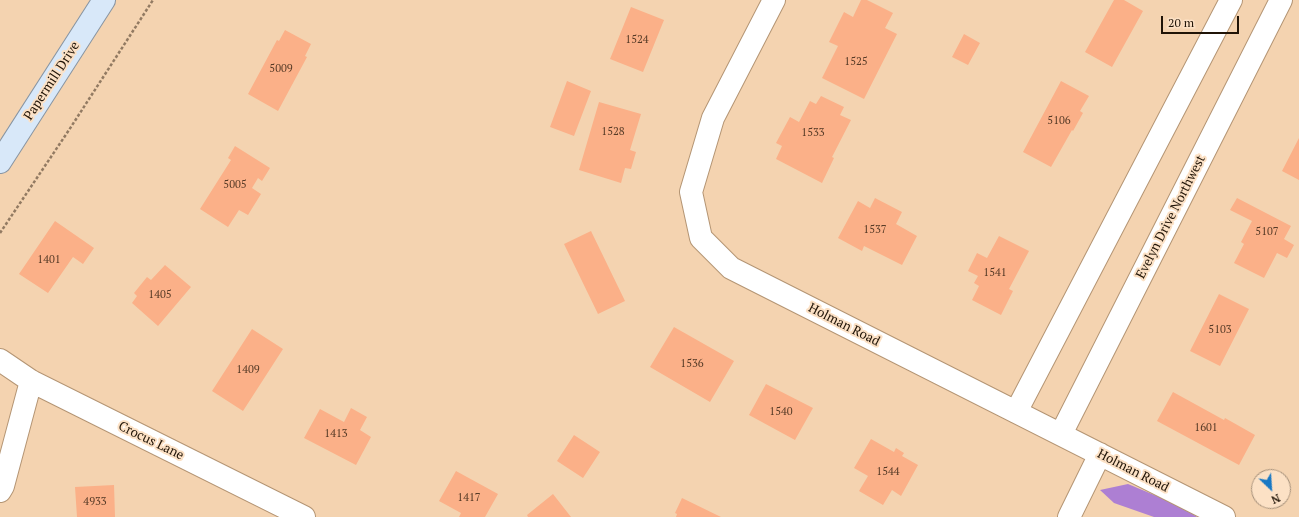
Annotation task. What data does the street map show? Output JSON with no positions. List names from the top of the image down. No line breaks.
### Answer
{"streets":{"main road":["Papermill Drive"],"street":["Evelyn Drive Northwest","Holman Road","Crocus Lane"]},"crossings":[["Evelyn Drive Northwest","Holman Road"]],"house_numbers":["1524","1525","5009","5106","1528","1533","5005","1537","5107","1401","1541","1405","5103","1536","1409","1540","1601","1413","1544","1417","4933"],"scale_bar":"20 m","north":"bottom right"}
